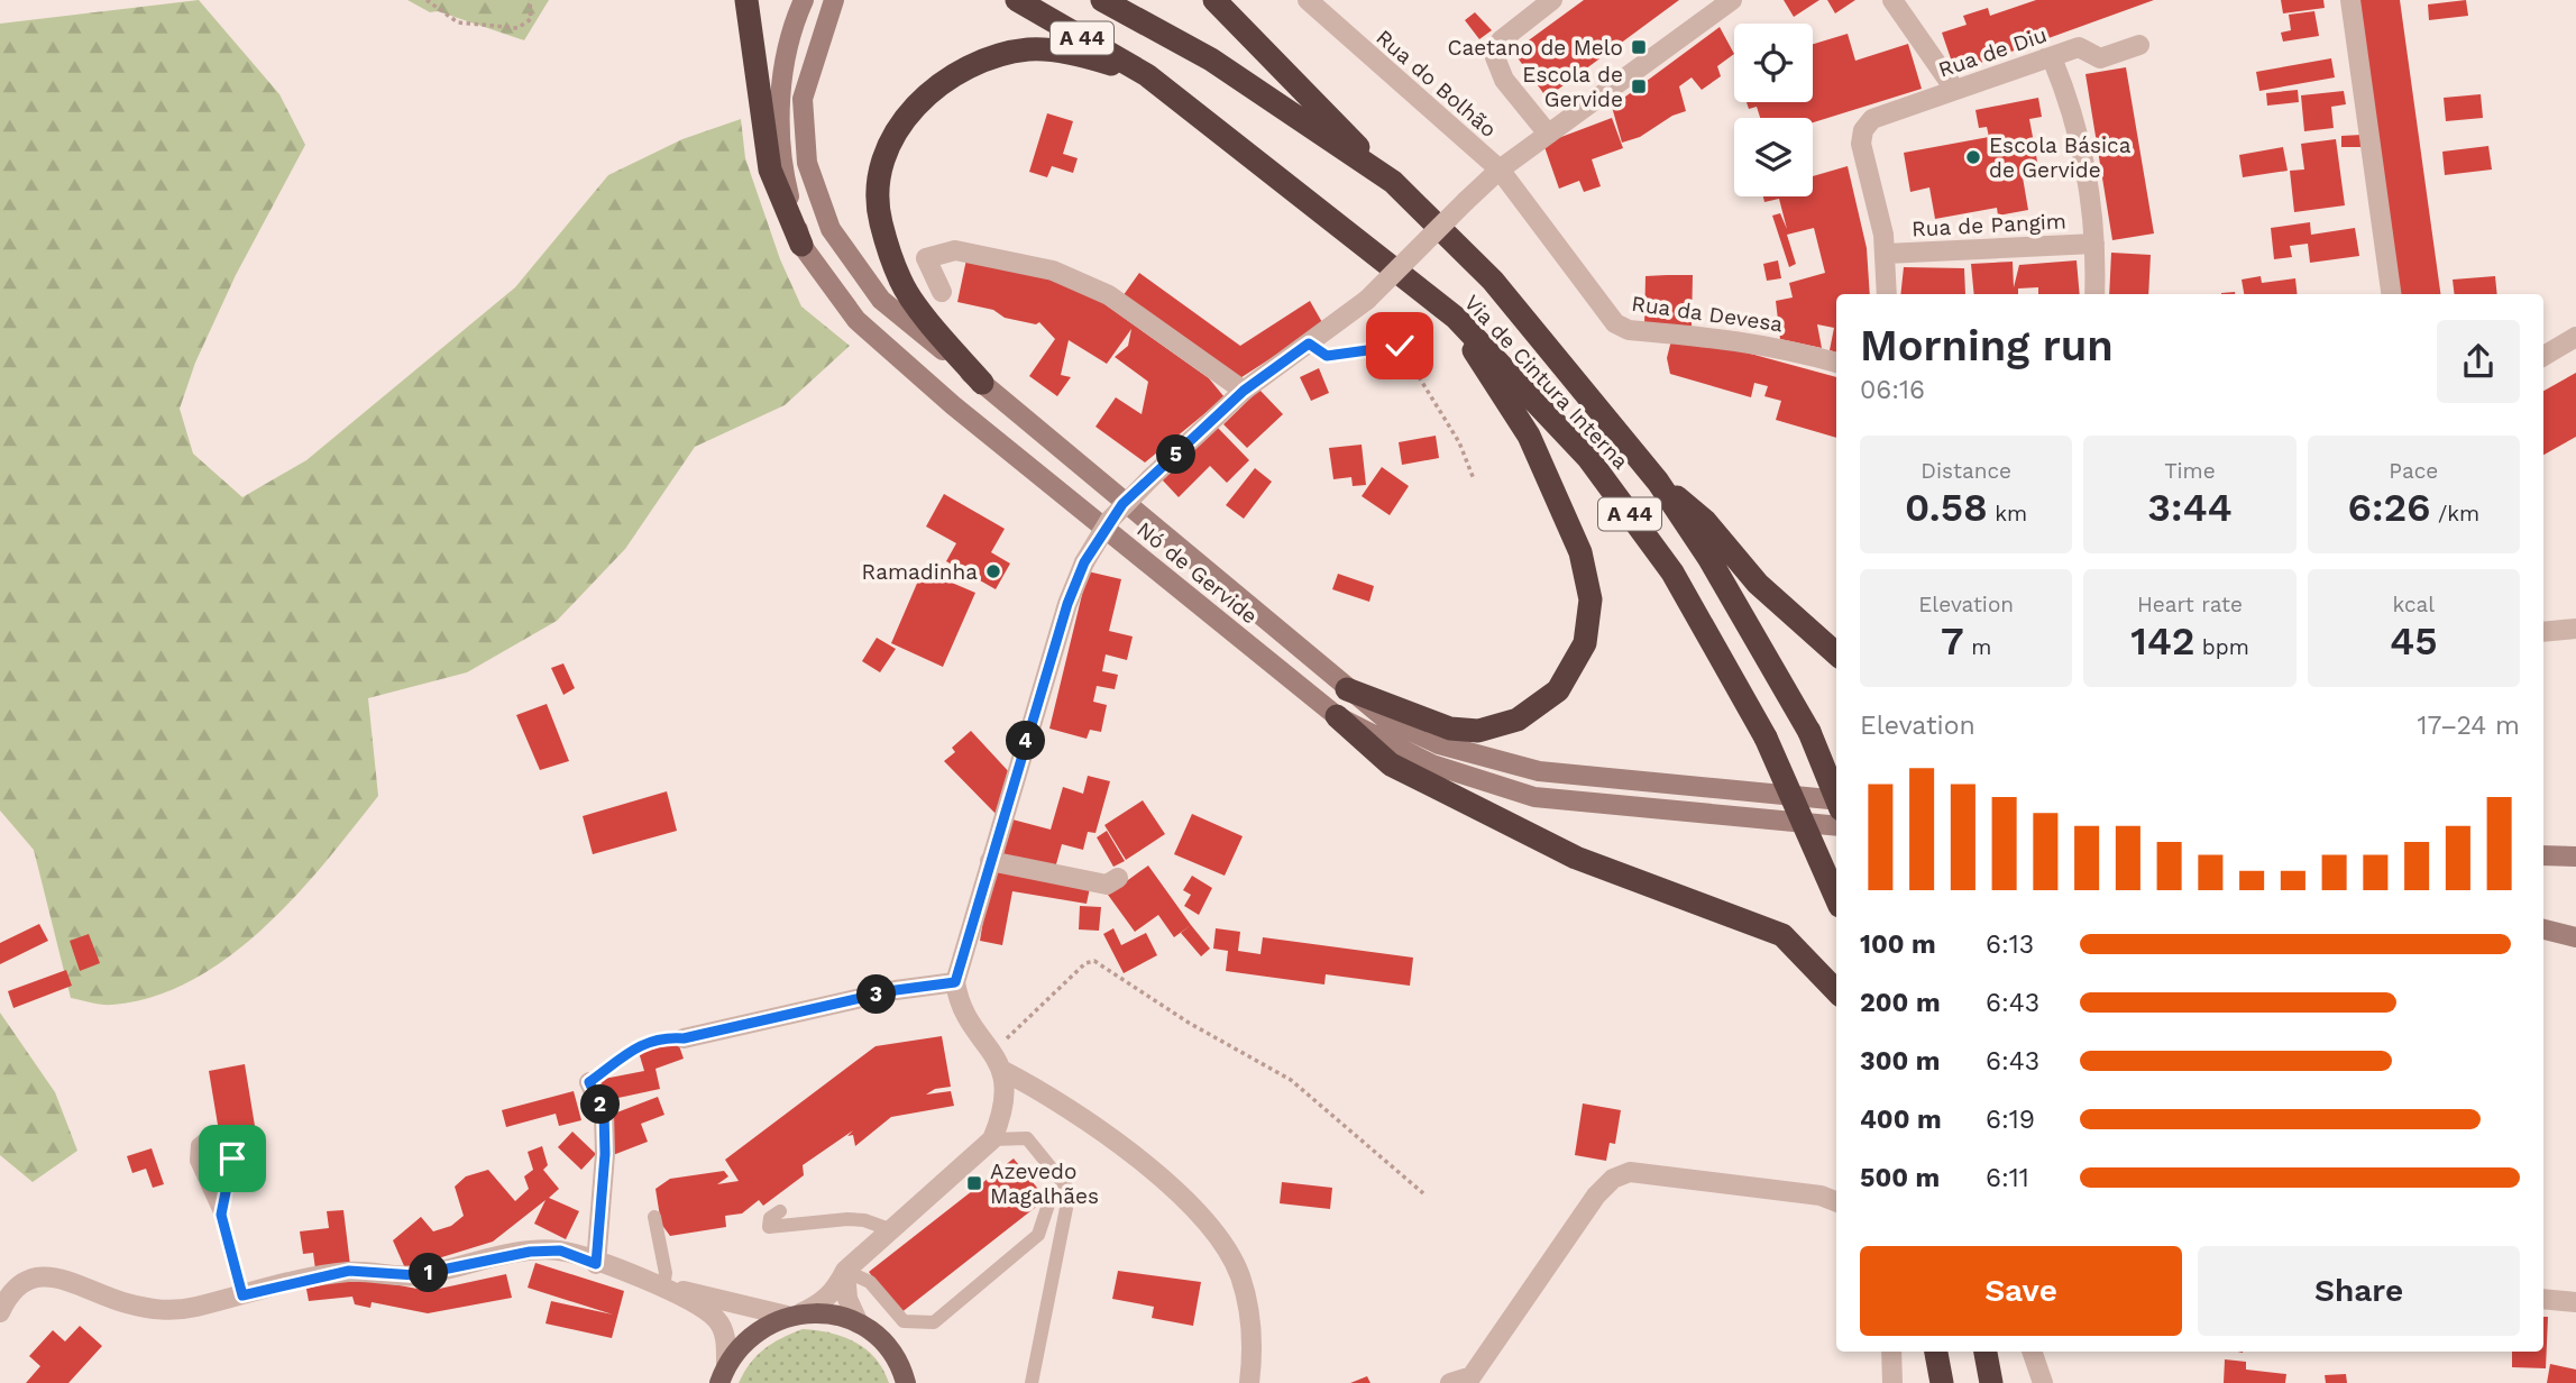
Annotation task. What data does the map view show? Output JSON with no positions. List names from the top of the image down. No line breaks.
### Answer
{"streets":{"highway":["A 44","Via de Cintura Interna"],"main road":["Nó de Gervide"],"street":["Rua de Diu","Rua do Bolhão","Rua de Pangim","Rua da Devesa"]},"crossings":[["Rua de Diu","Rua de Pangim"],["Rua do Bolhão","Rua da Devesa"]],"places":{"transit":["Caetano de Melo","Escola de Gervide","Azevedo Magalhães"],"other":["Escola Básica de Gervide","Ramadinha"]},"page":{"heading":["Morning run","06:16"],"stats":[["Distance","0.58 km"],["Time","3:44"],["Pace","6:26 /km"],["Elevation","7 m"],["Heart rate","142 bpm"],["kcal","45"]],"pins":["5","4","3","2","1"],"chart":["Elevation","17–24 m"],"list":[{"name":"100 m","note":"6:13"},{"name":"200 m","note":"6:43"},{"name":"300 m","note":"6:43"},{"name":"400 m","note":"6:19"},{"name":"500 m","note":"6:11"}],"buttons":["Save","Share"]}}
